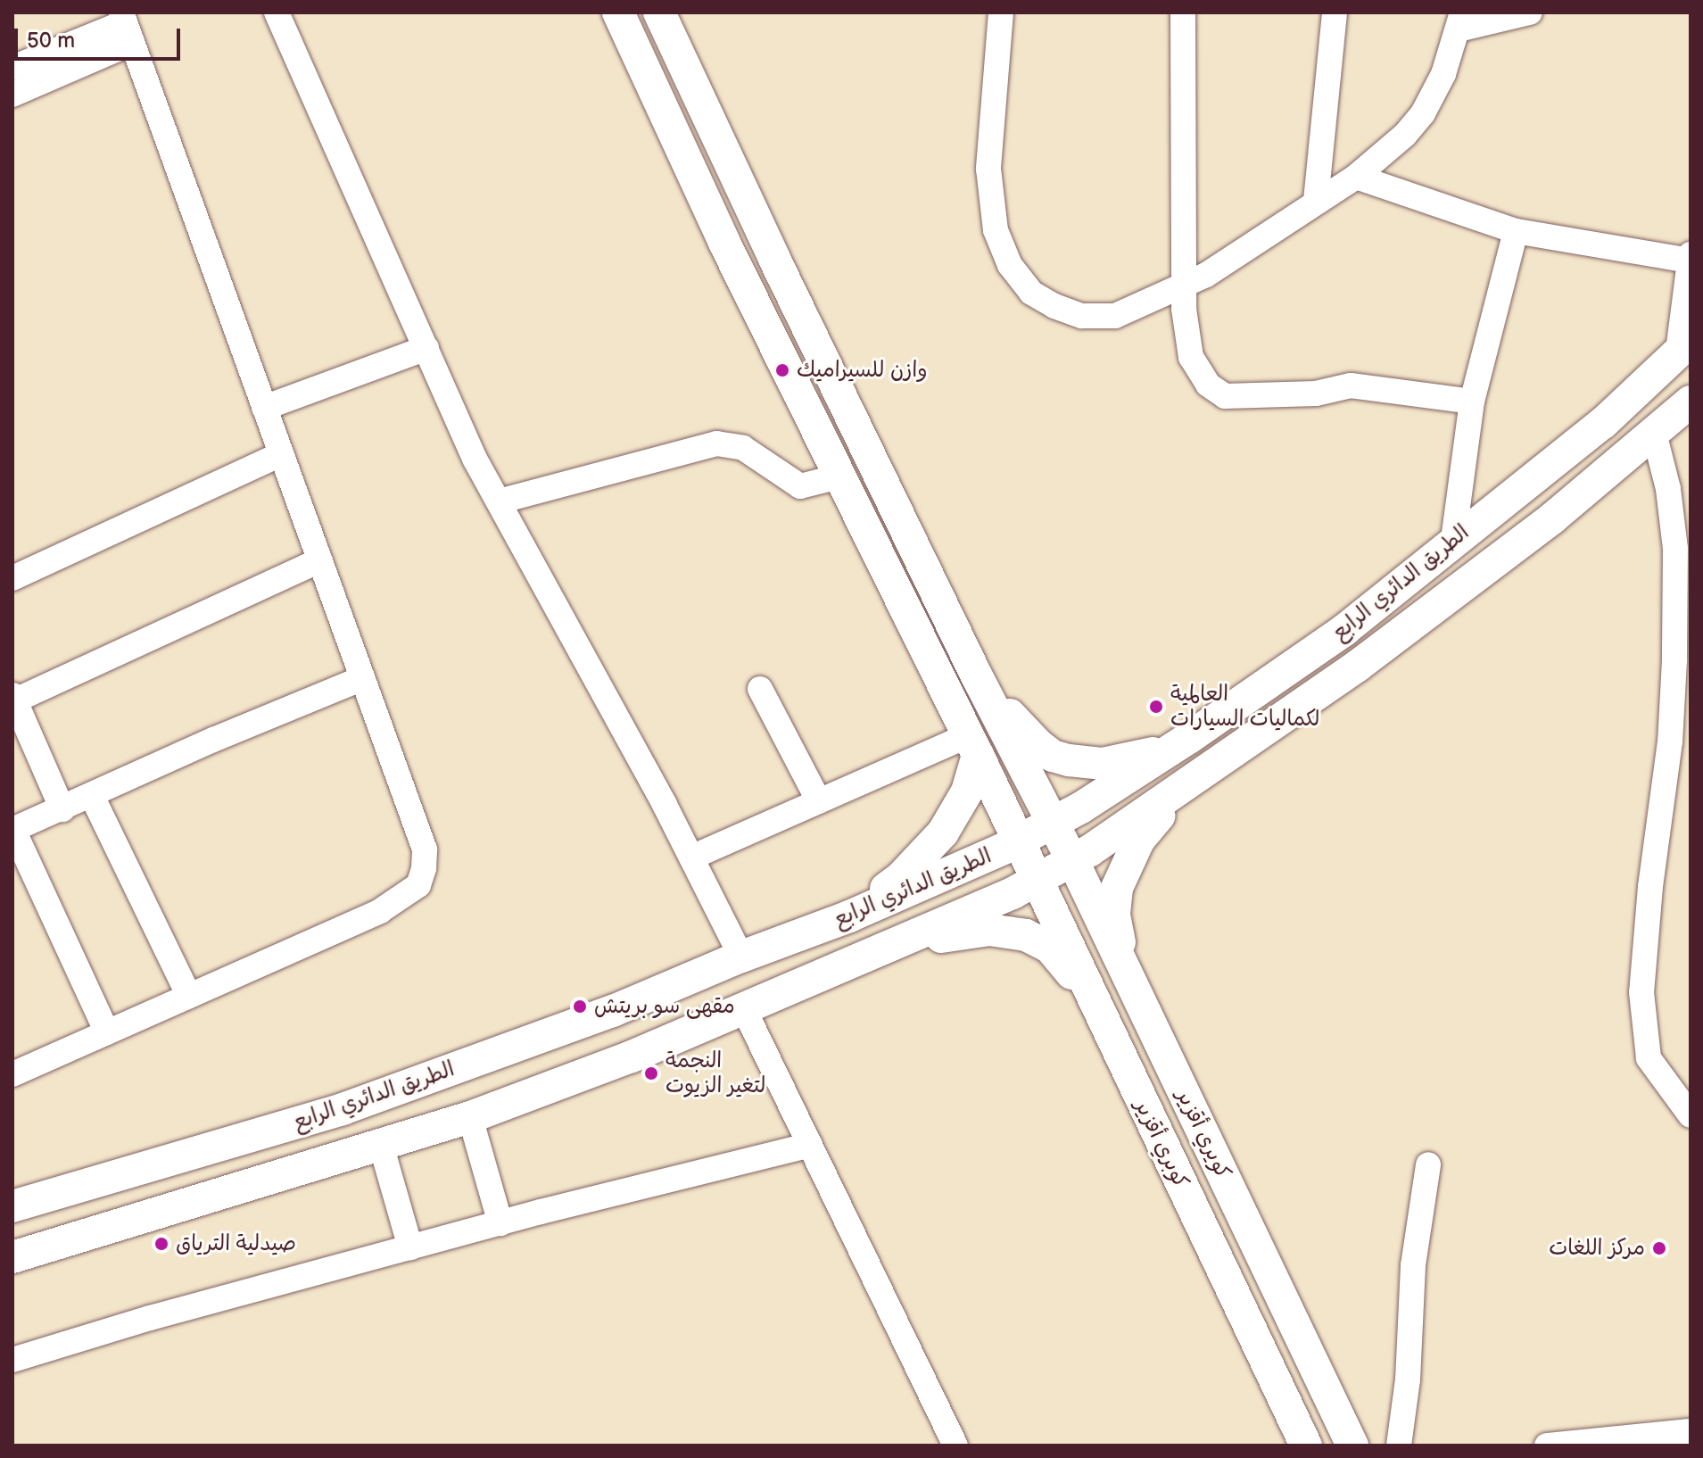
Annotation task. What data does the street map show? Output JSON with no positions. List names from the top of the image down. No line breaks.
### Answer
{"streets":{"main road":["الطريق الدائري الرابع","كويري أقزير","كوبري أقزير"]},"crossings":[["الطريق الدائري الرابع","كويري أقزير"],["الطريق الدائري الرابع","كوبري أقزير"]],"places":["وازن للسيراميك","العالمية لكماليات السيارات","مقهى سو بريتش","النجمة لتغير الزيوت","صيدلية الترياق","مركز اللغات"],"scale_bar":"50 m"}
